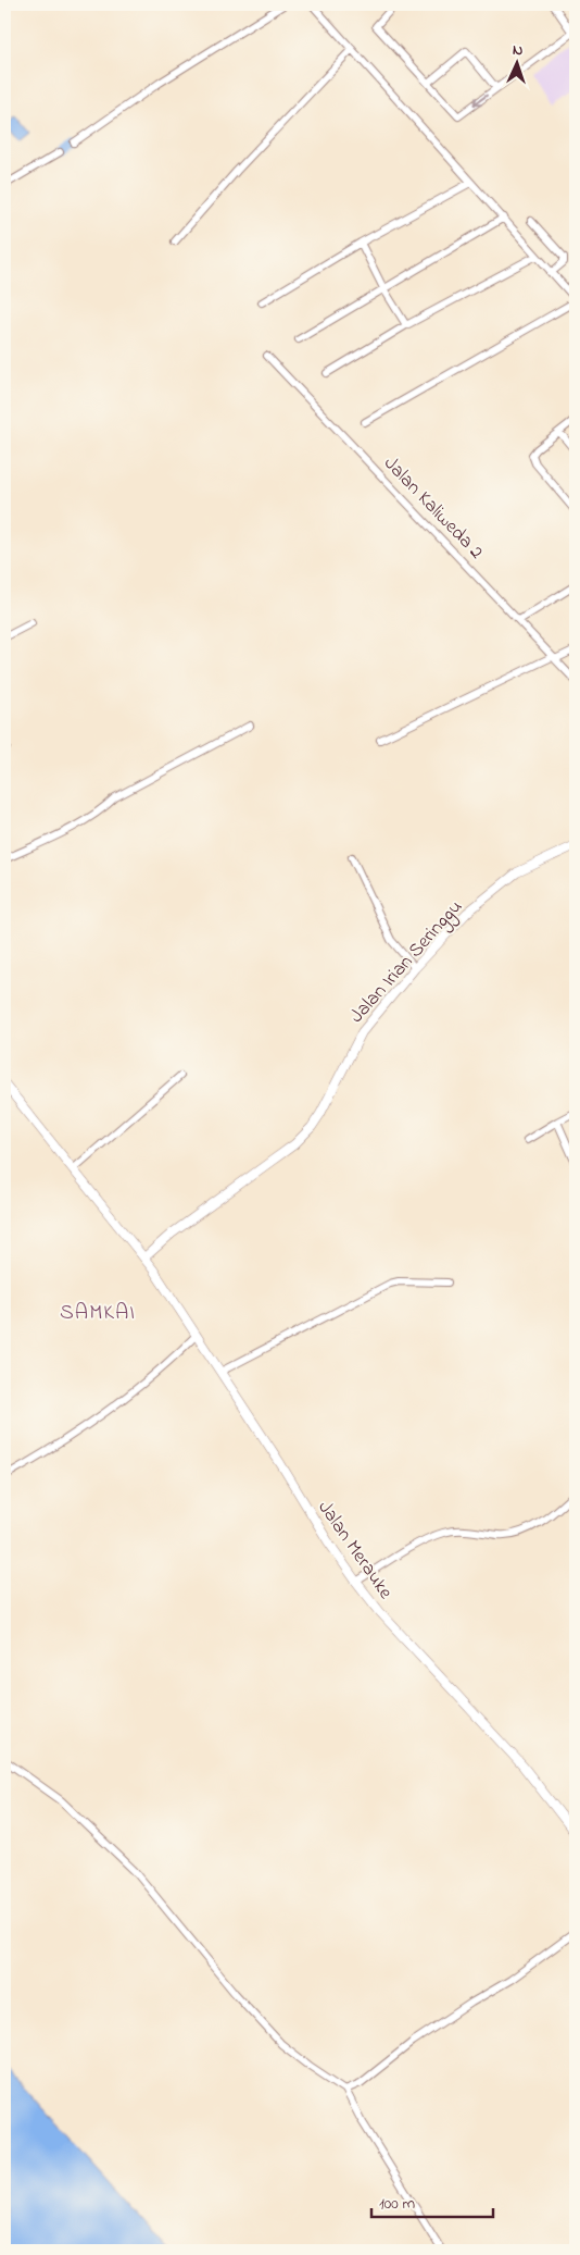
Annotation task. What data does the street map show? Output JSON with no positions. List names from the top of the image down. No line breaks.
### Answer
{"streets":{"street":["Jalan Kaliweda 2","Jalan Irian Seringgu","Jalan Merauke"]},"crossings":[["Jalan Irian Seringgu","Jalan Merauke"]],"districts":["SAMKAI"],"scale_bar":"100 m","north":"top"}
